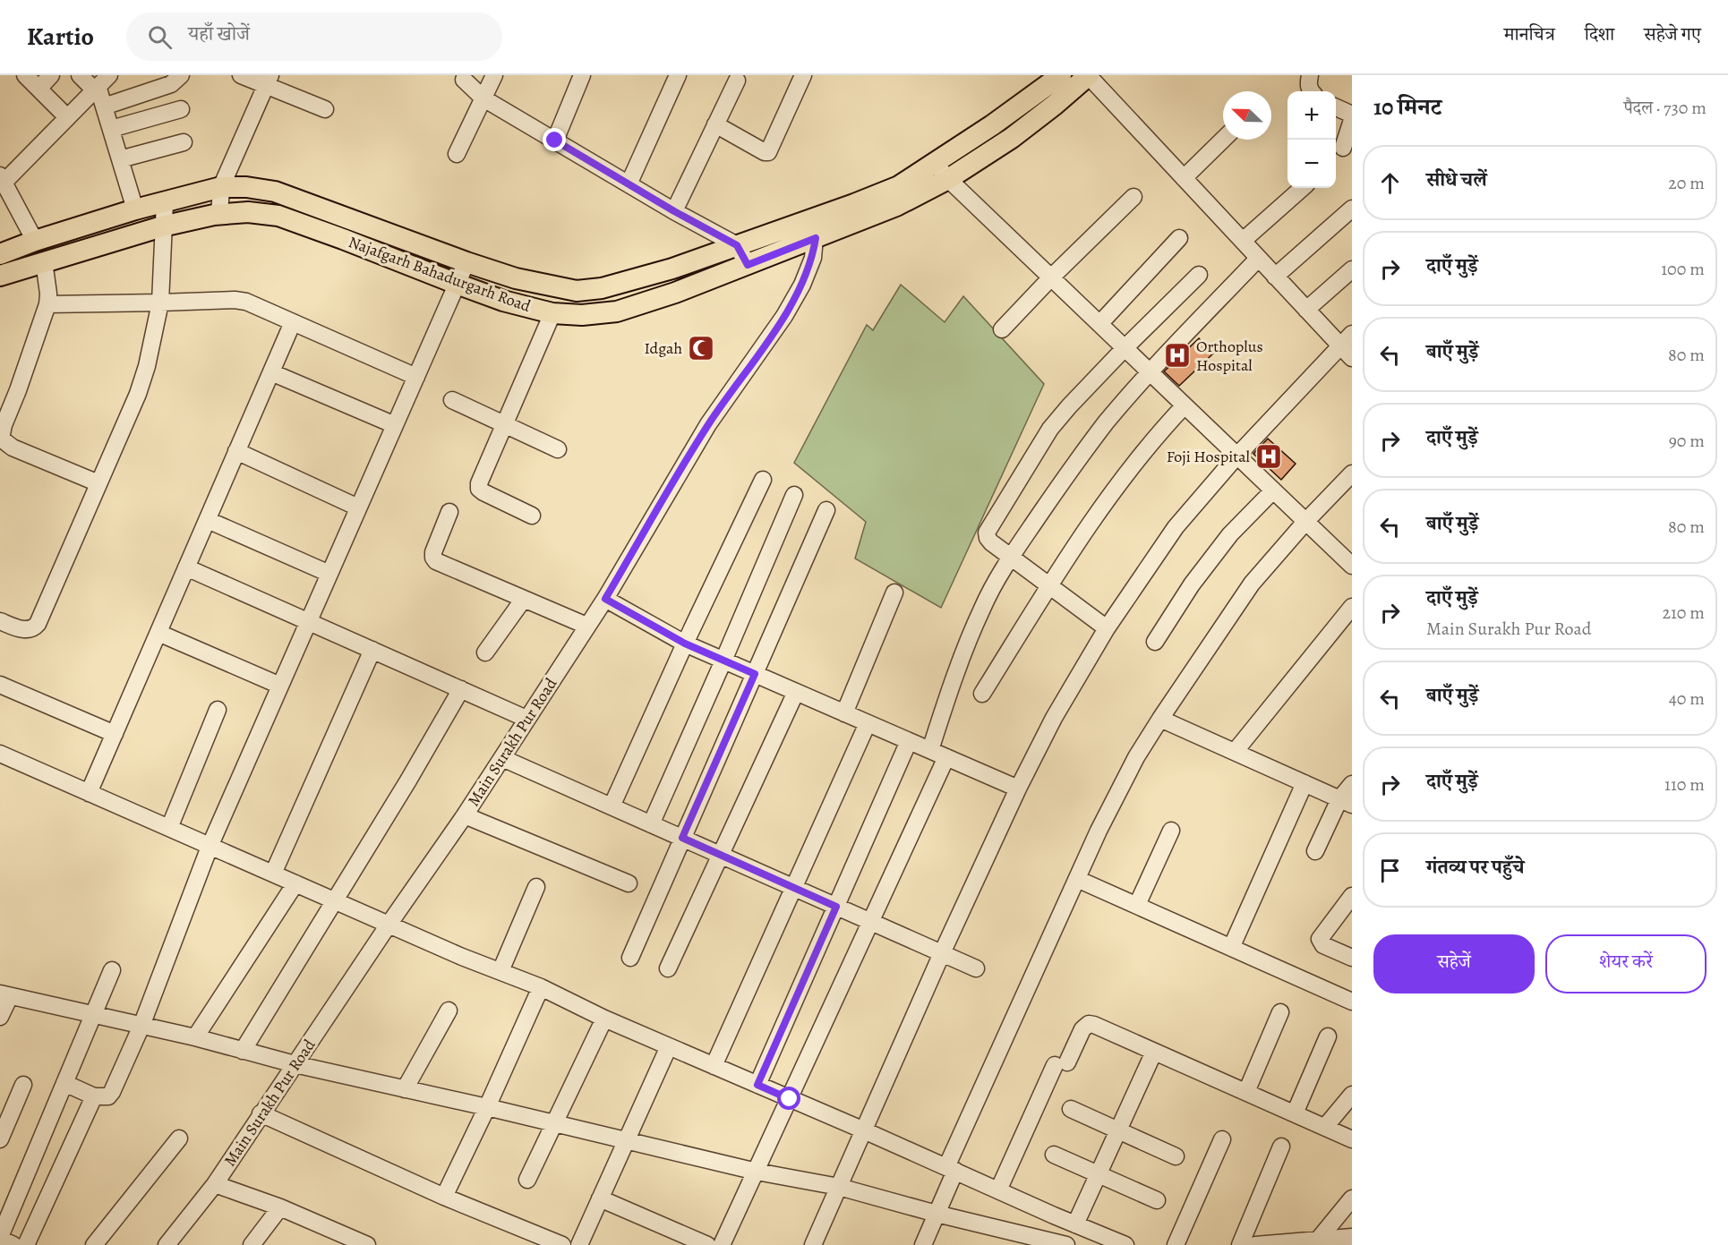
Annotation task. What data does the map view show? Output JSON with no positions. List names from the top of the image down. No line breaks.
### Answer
{"streets":{"main road":["Najafgarh Bahadurgarh Road"],"street":["Main Surakh Pur Road"]},"crossings":[["Najafgarh Bahadurgarh Road","Main Surakh Pur Road"]],"places":{"mosque":["Idgah"],"hospital":["Orthoplus Hospital","Foji Hospital"]},"north":"top left","page":{"header":"Kartio","search":"यहाँ खोजें","nav":["मानचित्र","दिशा","सहेजे गए"],"heading":["10 मिनट","पैदल · 730 m"],"map_buttons":["+","−"],"list":[["सीधे चलें","20 m"],["दाएँ मुड़ें","100 m"],["बाएँ मुड़ें","80 m"],["दाएँ मुड़ें","90 m"],["बाएँ मुड़ें","80 m"],["दाएँ मुड़ें","Main Surakh Pur Road","210 m"],["बाएँ मुड़ें","40 m"],["दाएँ मुड़ें","110 m"],"गंतव्य पर पहुँचे"],"buttons":["सहेजें","शेयर करें"]}}
